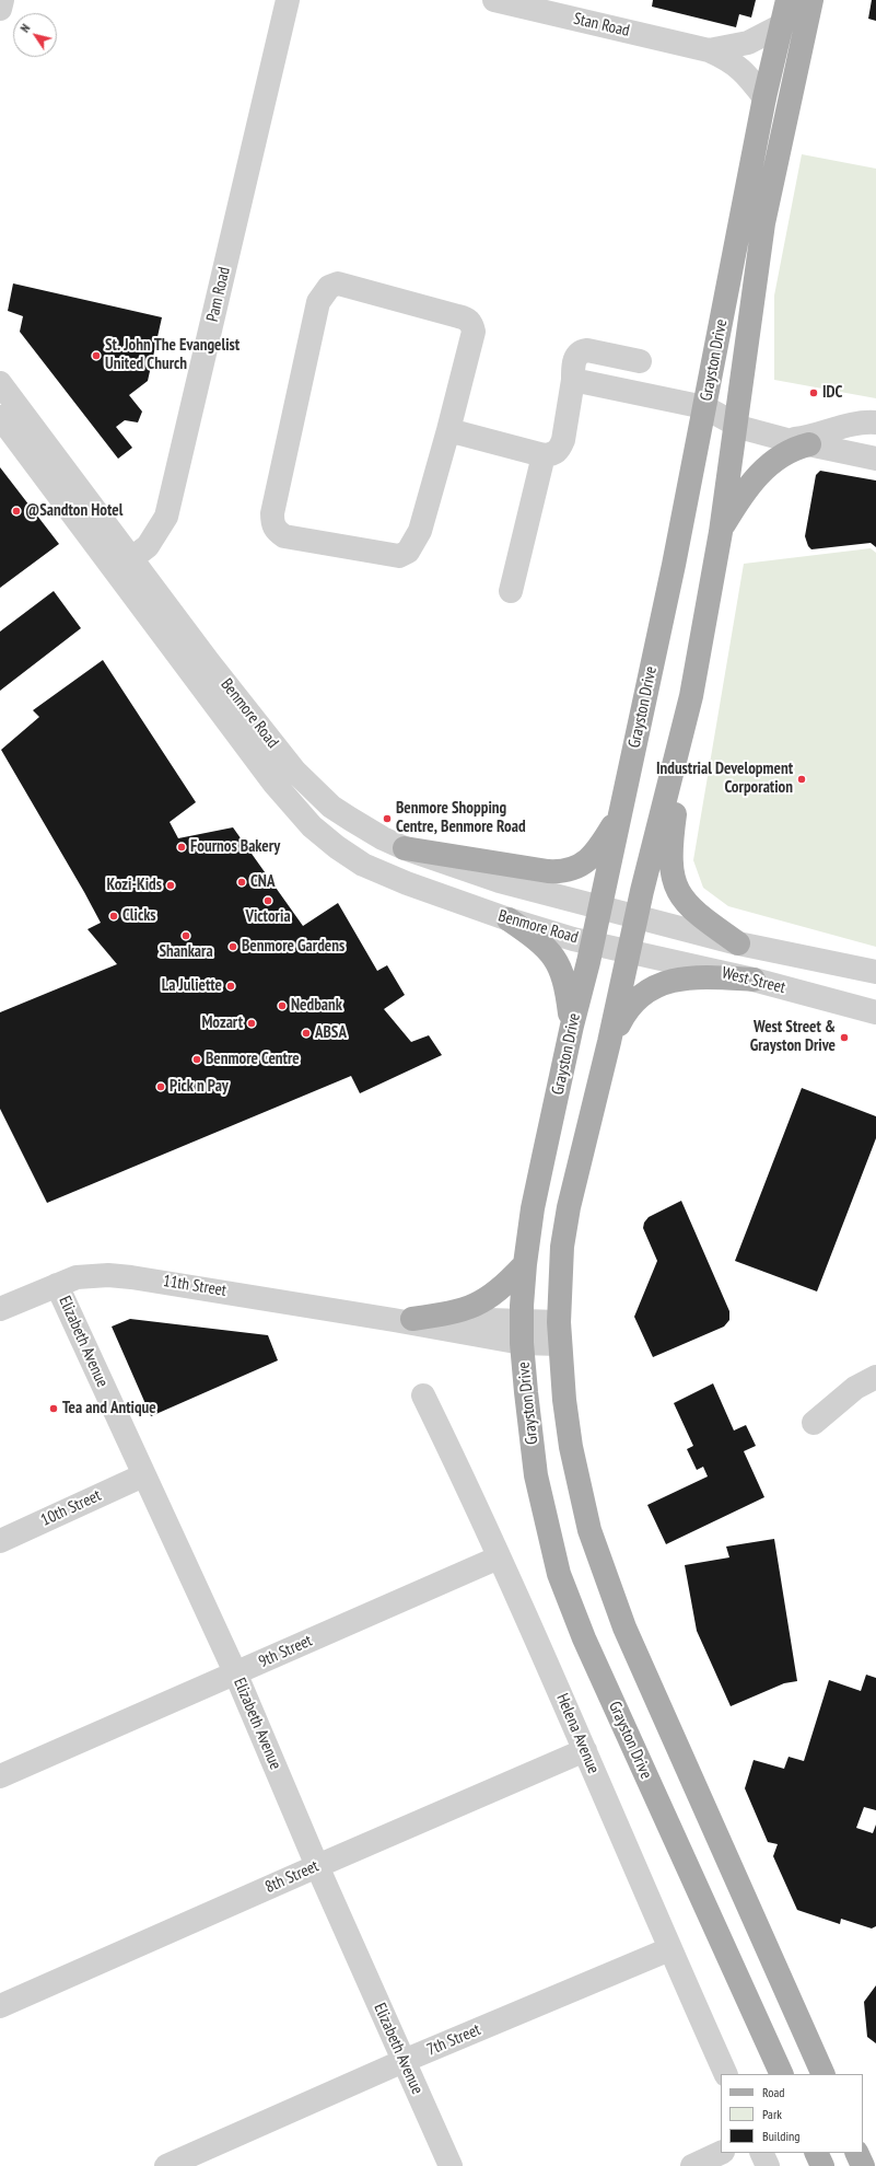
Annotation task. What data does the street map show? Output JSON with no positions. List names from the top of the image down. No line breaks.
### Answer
{"streets":{"main road":["Grayston Drive"],"street":["Stan Road","Pam Road","Benmore Road","West Street","11th Street","Elizabeth Avenue","10th Street","9th Street","Helena Avenue","8th Street","7th Street"]},"crossings":[["Stan Road","Grayston Drive"],["Pam Road","Benmore Road"],["Grayston Drive","Benmore Road"],["Grayston Drive","West Street"],["Grayston Drive","11th Street"],["Benmore Road","West Street"],["11th Street","Elizabeth Avenue"],["Elizabeth Avenue","10th Street"],["Elizabeth Avenue","9th Street"],["Elizabeth Avenue","8th Street"],["Elizabeth Avenue","7th Street"],["9th Street","Helena Avenue"],["Helena Avenue","8th Street"],["Helena Avenue","7th Street"]],"places":["St. John The Evangelist United Church","IDC","@Sandton Hotel","Industrial Development Corporation","Benmore Shopping Centre, Benmore Road","Fournos Bakery","CNA","Kozi-Kids","Victoria","Clicks","Shankara","Benmore Gardens","La Juliette","Nedbank","Mozart","ABSA","West Street & Grayston Drive","Benmore Centre","Pick n Pay","Tea and Antique"],"legend":["Road","Park","Building"],"north":"top left"}
